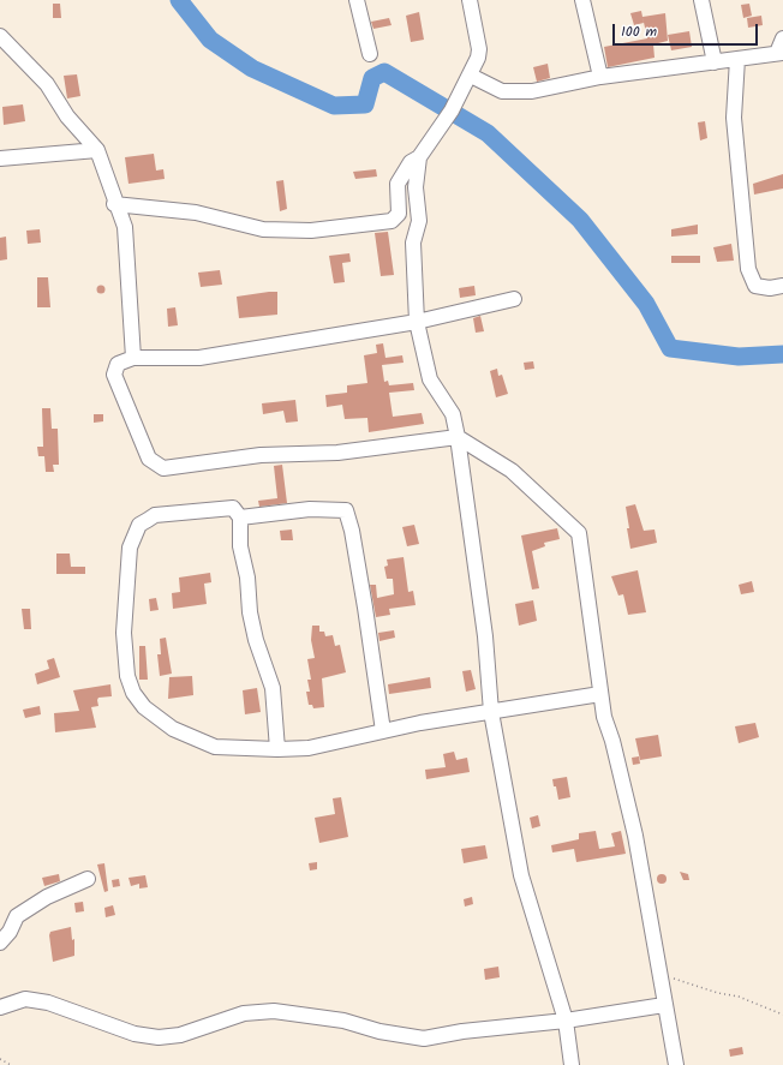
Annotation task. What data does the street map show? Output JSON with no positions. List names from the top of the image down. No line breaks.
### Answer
{"scale_bar":"100 m"}
